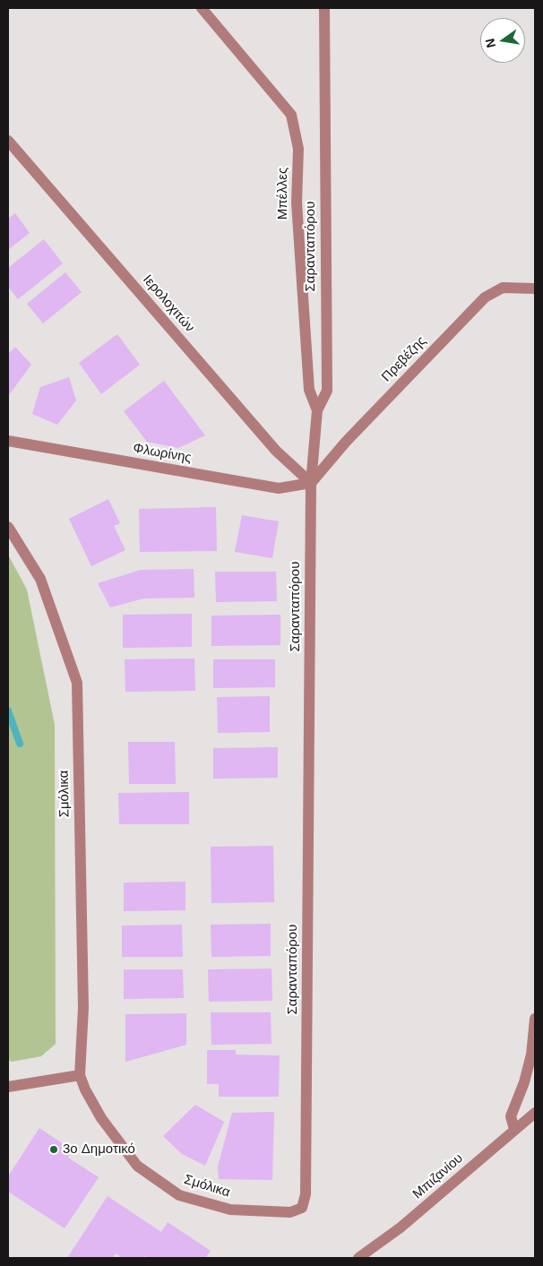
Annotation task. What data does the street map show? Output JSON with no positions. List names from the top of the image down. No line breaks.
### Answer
{"streets":{"street":["Μπέλλες","Σαρανταπόρου","Ιερολοχιτών","Πρεβέζης","Φλωρίνης","Σμόλικα","Μπιζανίου"]},"crossings":[["Μπέλλες","Σαρανταπόρου"],["Σαρανταπόρου","Ιερολοχιτών"],["Σαρανταπόρου","Πρεβέζης"],["Σαρανταπόρου","Φλωρίνης"],["Σαρανταπόρου","Σμόλικα"],["Ιερολοχιτών","Πρεβέζης"],["Ιερολοχιτών","Φλωρίνης"],["Πρεβέζης","Φλωρίνης"]],"places":["3ο Δημοτικό"],"north":"left"}
